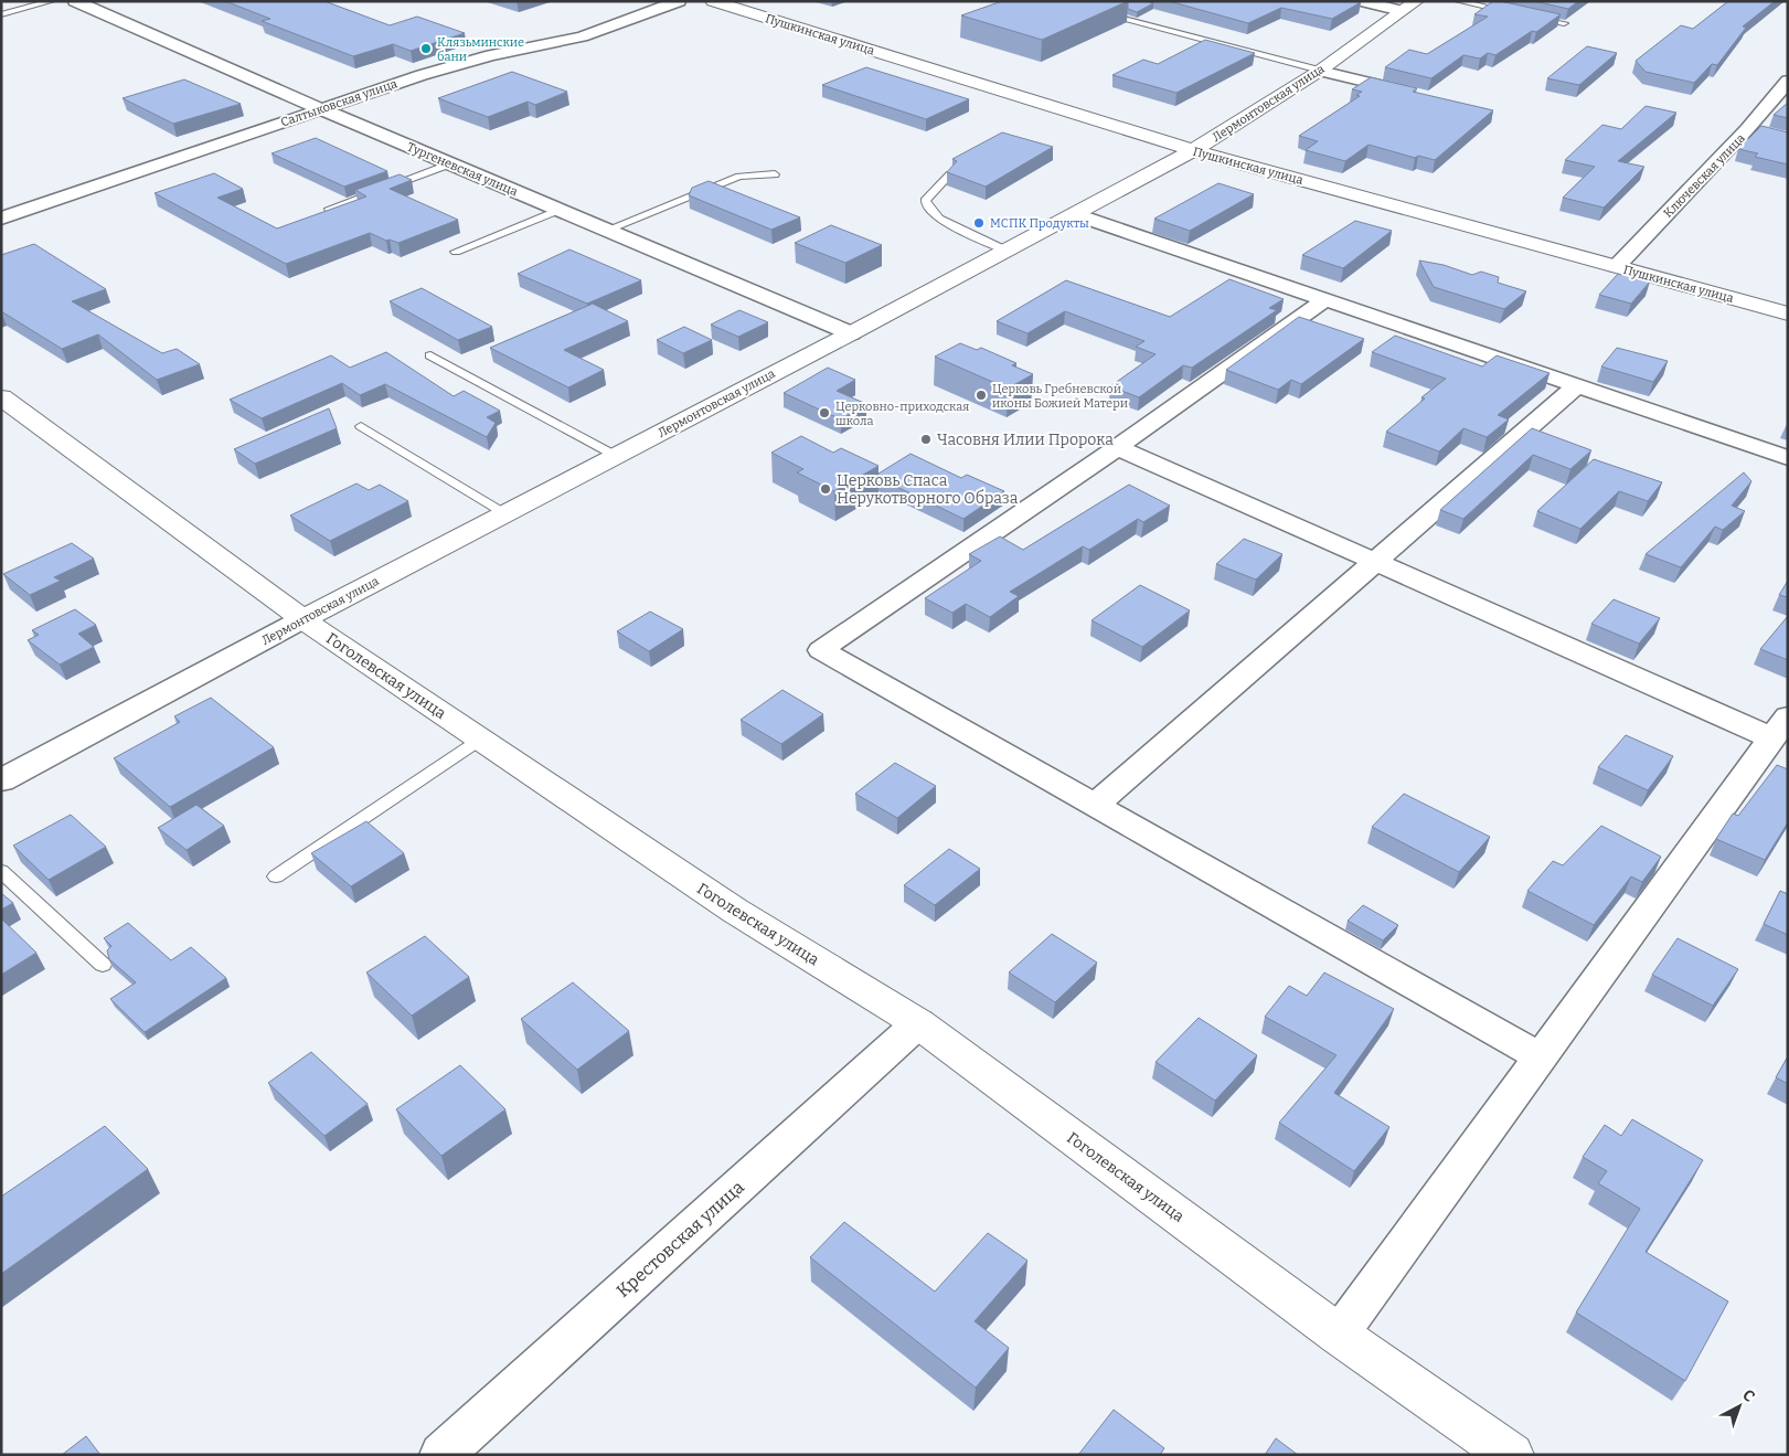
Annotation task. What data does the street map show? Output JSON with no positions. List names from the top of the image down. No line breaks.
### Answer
{"streets":{"street":["Пушкинская улица","Салтыковская улица","Лермонтовская улица","Тургеневская улица","Ключевская улица","Гоголевская улица","Крестовская улица"]},"crossings":[["Пушкинская улица","Лермонтовская улица"],["Пушкинская улица","Ключевская улица"],["Салтыковская улица","Тургеневская улица"],["Лермонтовская улица","Тургеневская улица"],["Лермонтовская улица","Гоголевская улица"],["Гоголевская улица","Крестовская улица"]],"places":["Клязьминские бани","МСПК Продукты","Церковь Гребневской иконы Божией Матери","Церковно-приходская школа","Часовня Илии Пророка","Церковь Спаса Нерукотворного Образа"],"north":"top right"}
